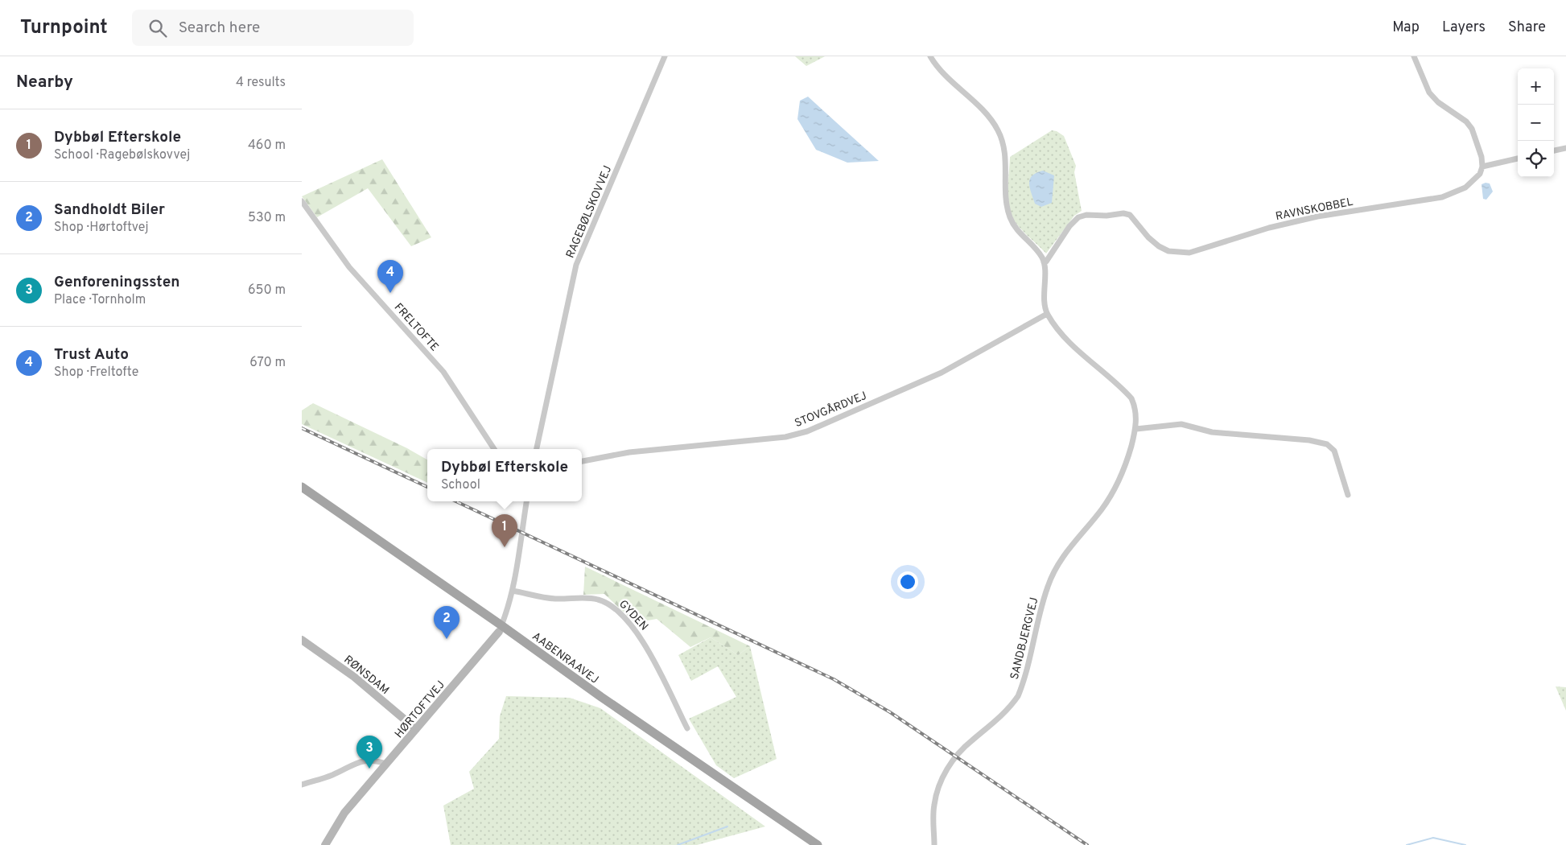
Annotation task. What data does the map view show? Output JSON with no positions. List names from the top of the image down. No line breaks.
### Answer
{"streets":{"main road":["AABENRAAVEJ"],"street":["RAVNSKOBBEL","RAGEBØLSKOVVEJ","FRELTOFTE","STOVGÅRDVEJ","GYDEN","SANDBJERGVEJ","RØNSDAM","HØRTOFTVEJ"]},"crossings":[["STOVGÅRDVEJ","SANDBJERGVEJ"],["AABENRAAVEJ","HØRTOFTVEJ"],["RØNSDAM","HØRTOFTVEJ"]],"page":{"header":"Turnpoint","search":"Search here","nav":["Map","Layers","Share"],"heading":["Nearby","4 results"],"map_buttons":["+","−"],"list":[{"mark":"1","name":"Dybbøl Efterskole","note":"School · Ragebølskovvej","value":"460 m"},{"mark":"2","name":"Sandholdt Biler","note":"Shop · Hørtoftvej","value":"530 m"},{"mark":"3","name":"Genforeningssten","note":"Place · Tornholm","value":"650 m"},{"mark":"4","name":"Trust Auto","note":"Shop · Freltofte","value":"670 m"}],"pins":["4","1","2","3"],"popup":["Dybbøl Efterskole","School"]}}
